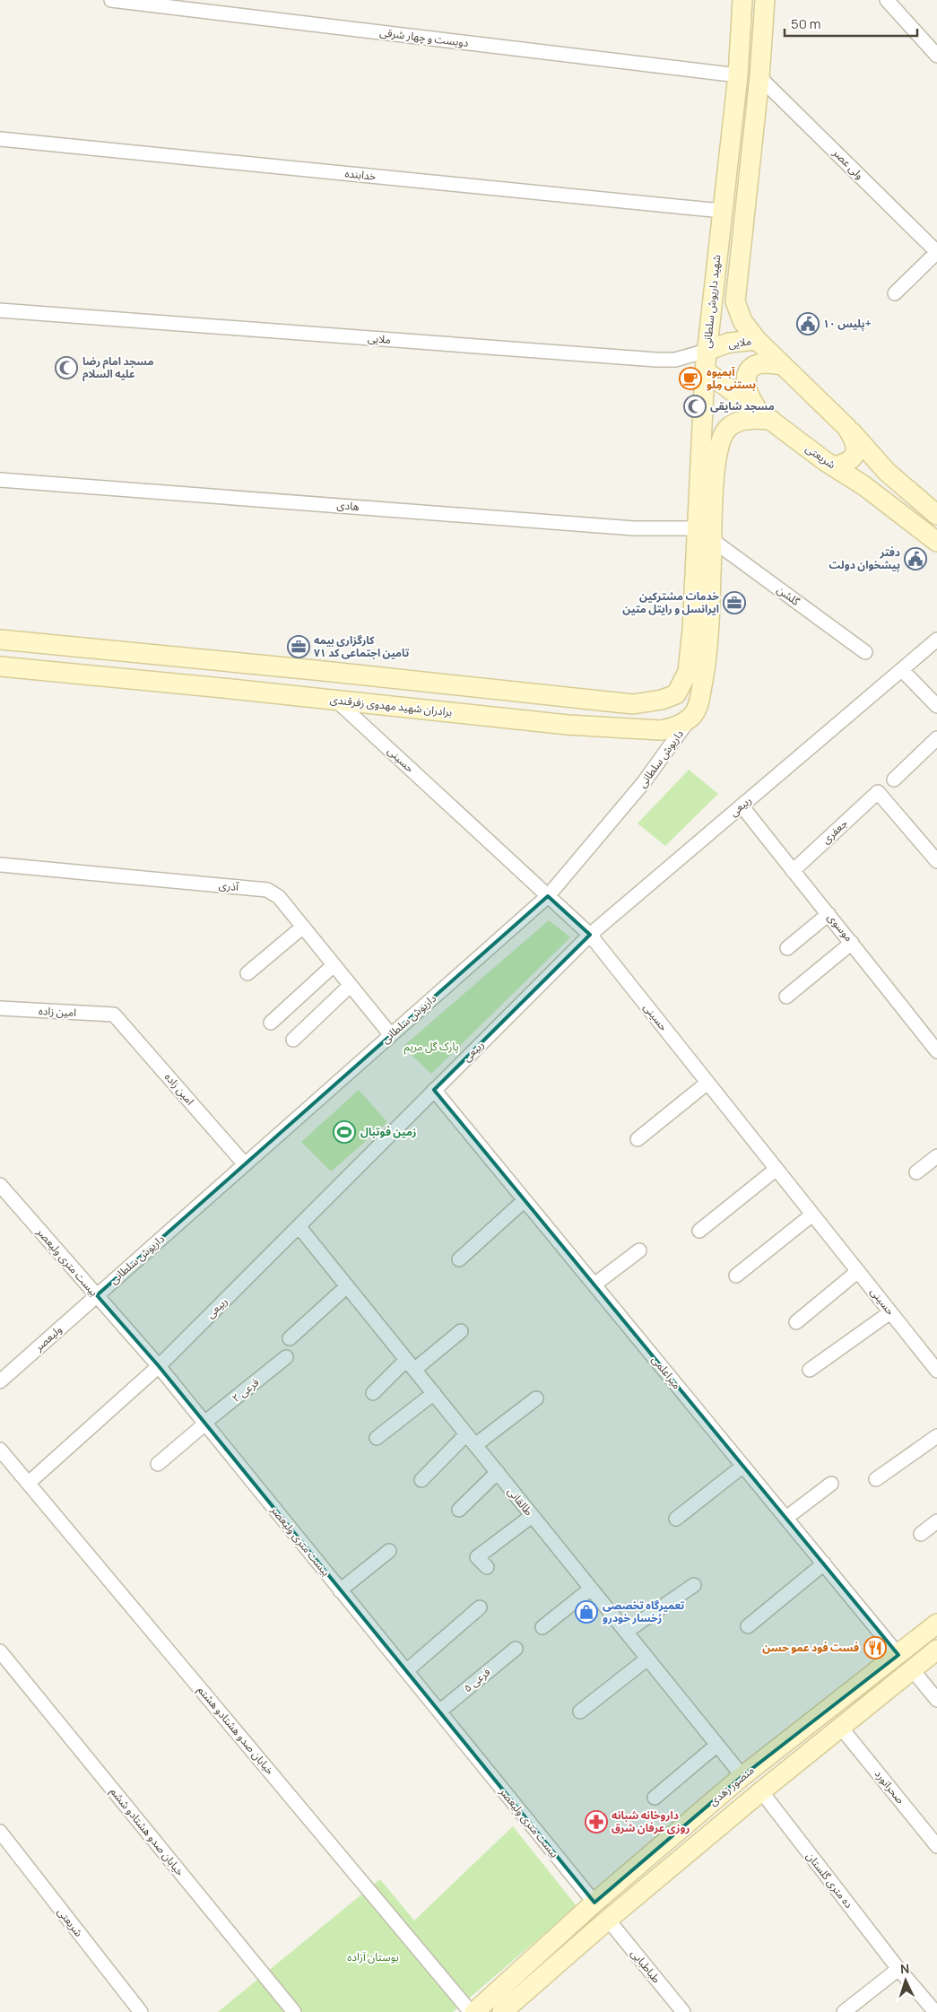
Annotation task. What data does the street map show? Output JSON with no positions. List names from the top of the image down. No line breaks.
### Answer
{"streets":{"main road":["شهید داریوش سلطانی","ملایی","شریعتی","برادران شهید مهدوی زفرقندی","منصور زهدی"],"street":["دویست و چهار شرقی","ولی عصر","خدابنده","هادی","گلشن","داریوش سلطانی","حسینی","ربیعی","جعفری","آذری","موسوی","امين زاده","امین زاده","بیست متری ولیعصر","ولیعصر","میراعلمی","فرعی ۲","طالقانی","فرعی ۵","خیابان صدو هشتادو هشتم","صحرانورد","خیابان صدو هشتادو ششم","ده متری گلستان","طباطبایی"]},"crossings":[["دویست و چهار شرقی","شهید داریوش سلطانی"],["ولی عصر","شهید داریوش سلطانی"],["خدابنده","شهید داریوش سلطانی"],["شهید داریوش سلطانی","ملایی"],["شهید داریوش سلطانی","شریعتی"],["شهید داریوش سلطانی","هادی"],["شهید داریوش سلطانی","گلشن"],["هادی","گلشن"],["برادران شهید مهدوی زفرقندی","داریوش سلطانی"],["برادران شهید مهدوی زفرقندی","حسینی"],["داریوش سلطانی","حسینی"],["داریوش سلطانی","آذری"],["داریوش سلطانی","امین زاده"],["داریوش سلطانی","بیست متری ولیعصر"],["داریوش سلطانی","ولیعصر"],["حسینی","ربیعی"],["ربیعی","موسوی"],["ربیعی","بیست متری ولیعصر"],["ربیعی","میراعلمی"],["ربیعی","طالقانی"],["ربیعی","خیابان صدو هشتادو هشتم"],["جعفری","موسوی"],["امين زاده","امین زاده"],["بیست متری ولیعصر","ولیعصر"],["بیست متری ولیعصر","فرعی ۲"],["بیست متری ولیعصر","فرعی ۵"],["بیست متری ولیعصر","منصور زهدی"],["میراعلمی","منصور زهدی"],["طالقانی","منصور زهدی"],["خیابان صدو هشتادو هشتم","منصور زهدی"],["منصور زهدی","صحرانورد"],["منصور زهدی","ده متری گلستان"],["منصور زهدی","طباطبایی"]],"parks":["پارک گل مریم","بوستان آزاده"],"places":{"public building":["پلیس ۱۰+","دفتر پیشخوان دولت"],"mosque":["مسجد امام رضا علیه السلام","مسجد شایقی"],"cafe":["آبمیوه بستنی مِلو"],"office":["خدمات مشترکین ایرانسل و رایتل متین","کارگزاری بیمه تامین اجتماعی کد ۷۱"],"sports":["زمین فوتبال"],"shop":["تعمیرگاه تخصصی رُخسار خودرو"],"restaurant":["فست فود عمو حسن"],"pharmacy":["داروخانه شبانه روزی عرفان شرق"]},"scale_bar":"50 m","north":"top"}
